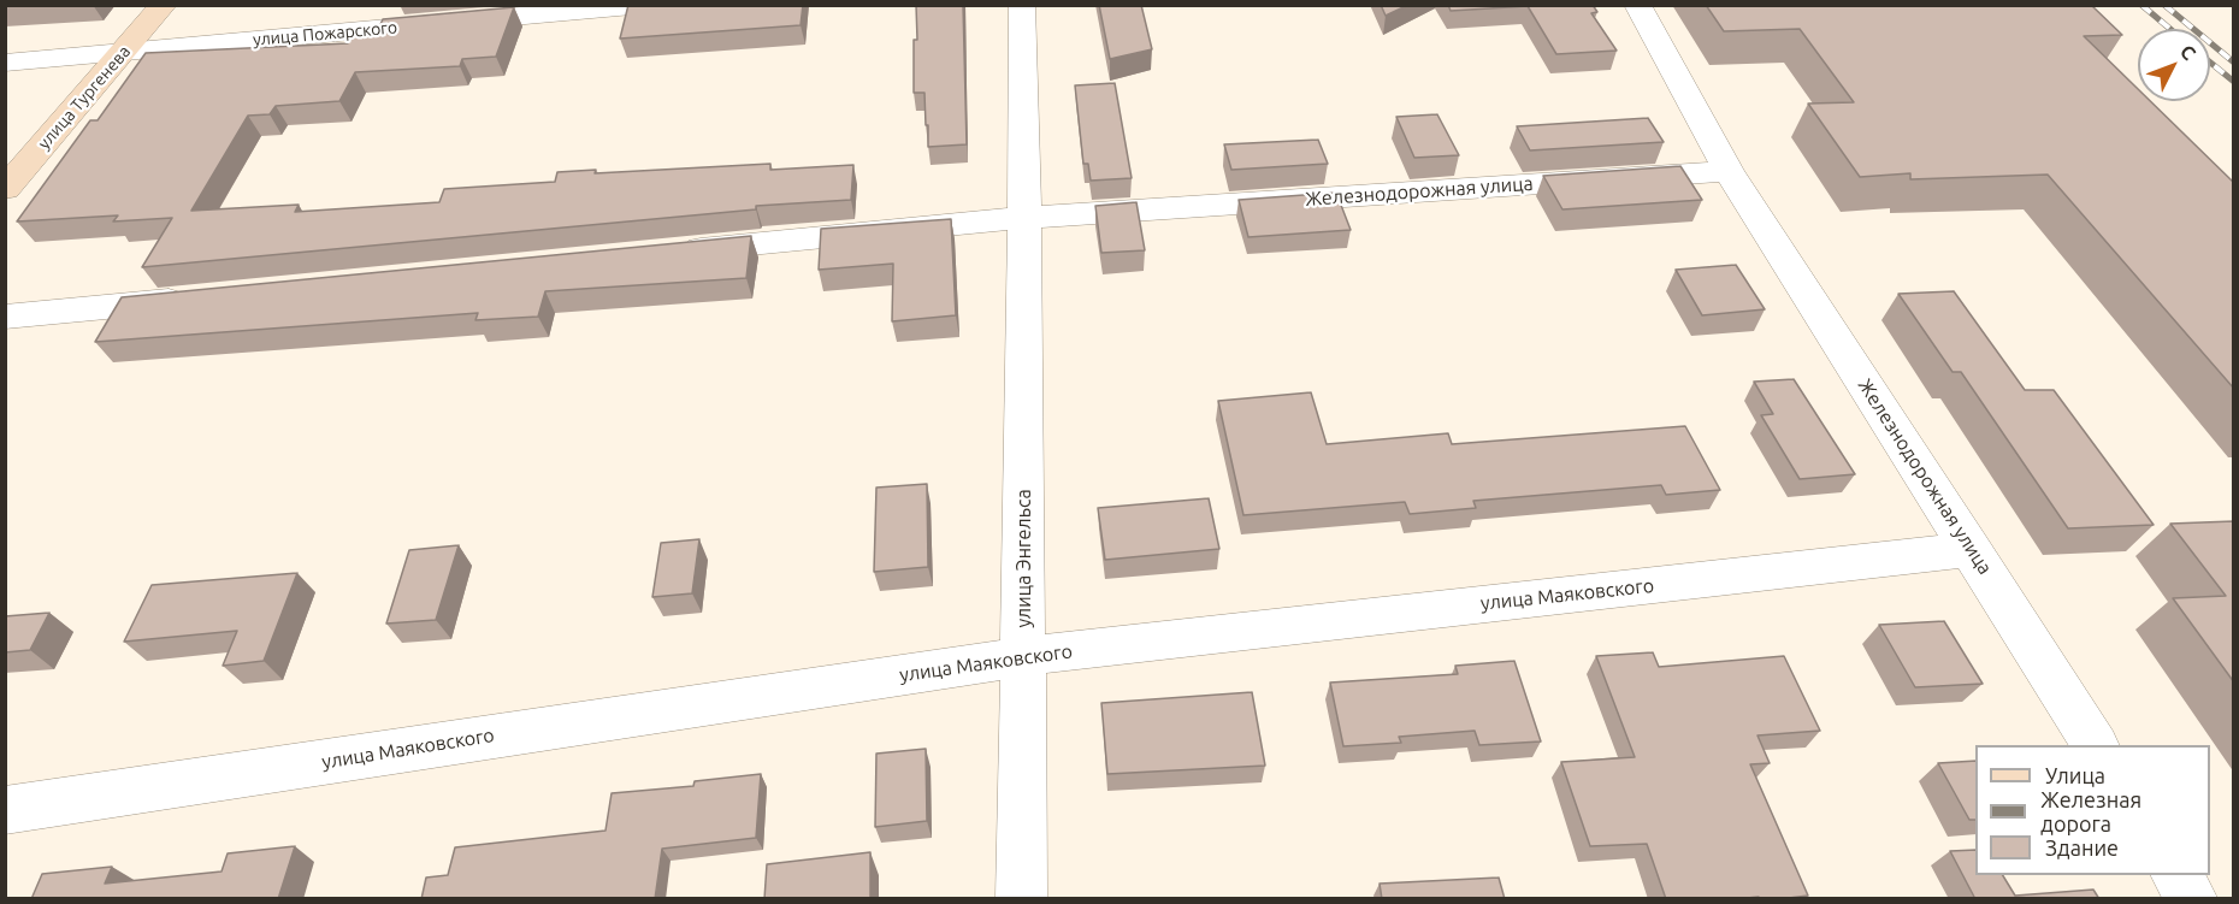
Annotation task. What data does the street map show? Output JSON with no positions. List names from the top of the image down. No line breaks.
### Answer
{"streets":{"main road":["улица Тургенева"],"street":["улица Пожарского","Железнодорожная улица","улица Энгельса","улица Маяковского"]},"crossings":[["улица Пожарского","улица Тургенева"],["Железнодорожная улица","улица Энгельса"],["Железнодорожная улица","улица Маяковского"],["улица Энгельса","улица Маяковского"]],"legend":["Улица","Железная дорога","Здание"],"north":"top right"}
